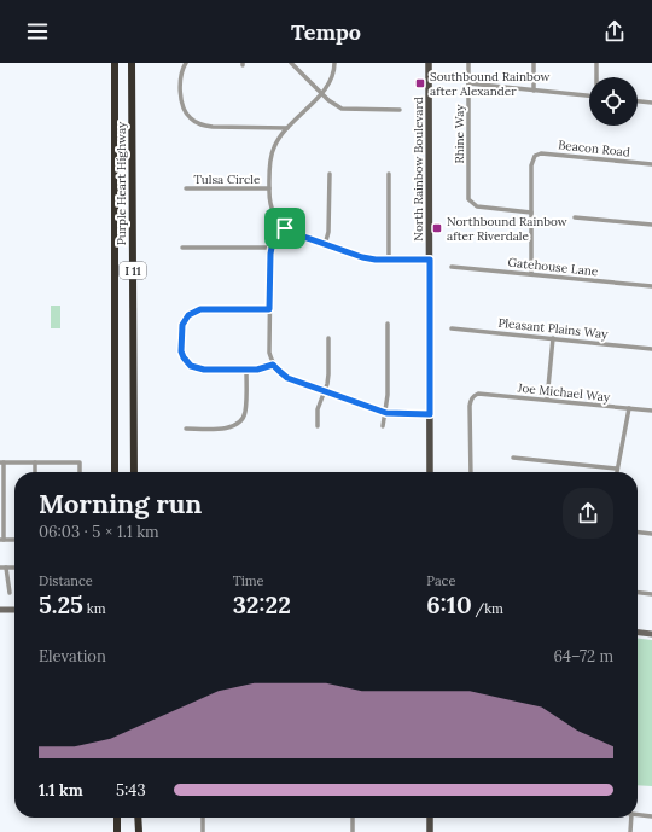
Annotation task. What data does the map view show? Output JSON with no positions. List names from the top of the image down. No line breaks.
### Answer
{"streets":{"highway":["Purple Heart Highway","I 11"],"main road":["North Rainbow Boulevard"],"street":["Rhine Way","Beacon Road","Tulsa Circle","Gatehouse Lane","Pleasant Plains Way","Joe Michael Way"]},"crossings":[["Rhine Way","Beacon Road"]],"places":{"transit":["Southbound Rainbow after Alexander","Northbound Rainbow after Riverdale"]},"page":{"header":"Tempo","heading":["Morning run","06:03 · 5 × 1.1 km"],"stats":[["Distance","5.25 km"],["Time","32:22"],["Pace","6:10 /km"]],"chart":["Elevation","64–72 m"],"list":[{"name":"1.1 km","note":"5:43"}]}}
